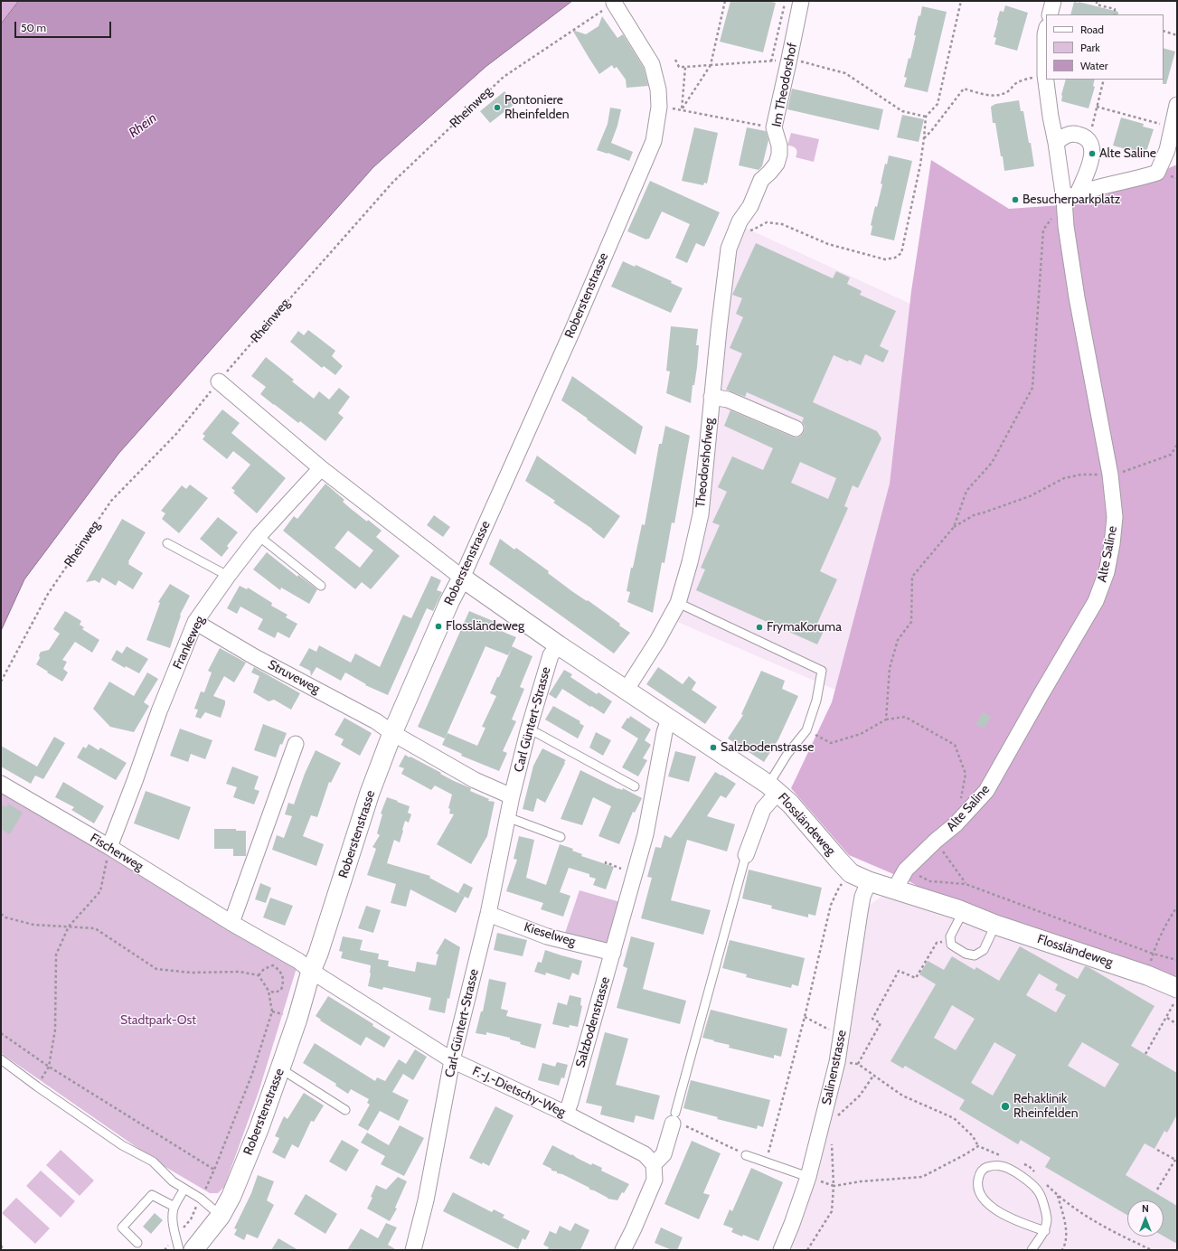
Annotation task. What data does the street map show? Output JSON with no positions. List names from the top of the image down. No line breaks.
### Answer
{"streets":{"street":["Im Theodorshof","Roberstenstrasse","Theodorshofweg","Alte Saline","Frankeweg","Struveweg","Carl Güntert-Strasse","Flossländeweg","Fischerweg","Kieselweg","Salzbodenstrasse","Carl-Güntert-Strasse","Salinenstrasse","F.-J.-Dietschy-Weg"],"path":["Rheinweg"]},"crossings":[["Im Theodorshof","Theodorshofweg"],["Rheinweg","Flossländeweg"],["Roberstenstrasse","Struveweg"],["Roberstenstrasse","Flossländeweg"],["Roberstenstrasse","Fischerweg"],["Roberstenstrasse","F.-J.-Dietschy-Weg"],["Theodorshofweg","Flossländeweg"],["Alte Saline","Flossländeweg"],["Frankeweg","Struveweg"],["Frankeweg","Flossländeweg"],["Frankeweg","Fischerweg"],["Struveweg","Carl Güntert-Strasse"],["Struveweg","Carl-Güntert-Strasse"],["Carl Güntert-Strasse","Flossländeweg"],["Carl Güntert-Strasse","Carl-Güntert-Strasse"],["Flossländeweg","Salzbodenstrasse"],["Flossländeweg","Salinenstrasse"],["Fischerweg","F.-J.-Dietschy-Weg"],["Kieselweg","Salzbodenstrasse"],["Kieselweg","Carl-Güntert-Strasse"],["Salzbodenstrasse","F.-J.-Dietschy-Weg"],["Carl-Güntert-Strasse","F.-J.-Dietschy-Weg"]],"water":["Rhein"],"parks":["Stadtpark-Ost"],"places":["Pontoniere Rheinfelden","Alte Saline","Besucherparkplatz","Flossländeweg","FrymaKoruma","Salzbodenstrasse","Rehaklinik Rheinfelden"],"legend":["Road","Park","Water"],"scale_bar":"50 m","north":"top"}
